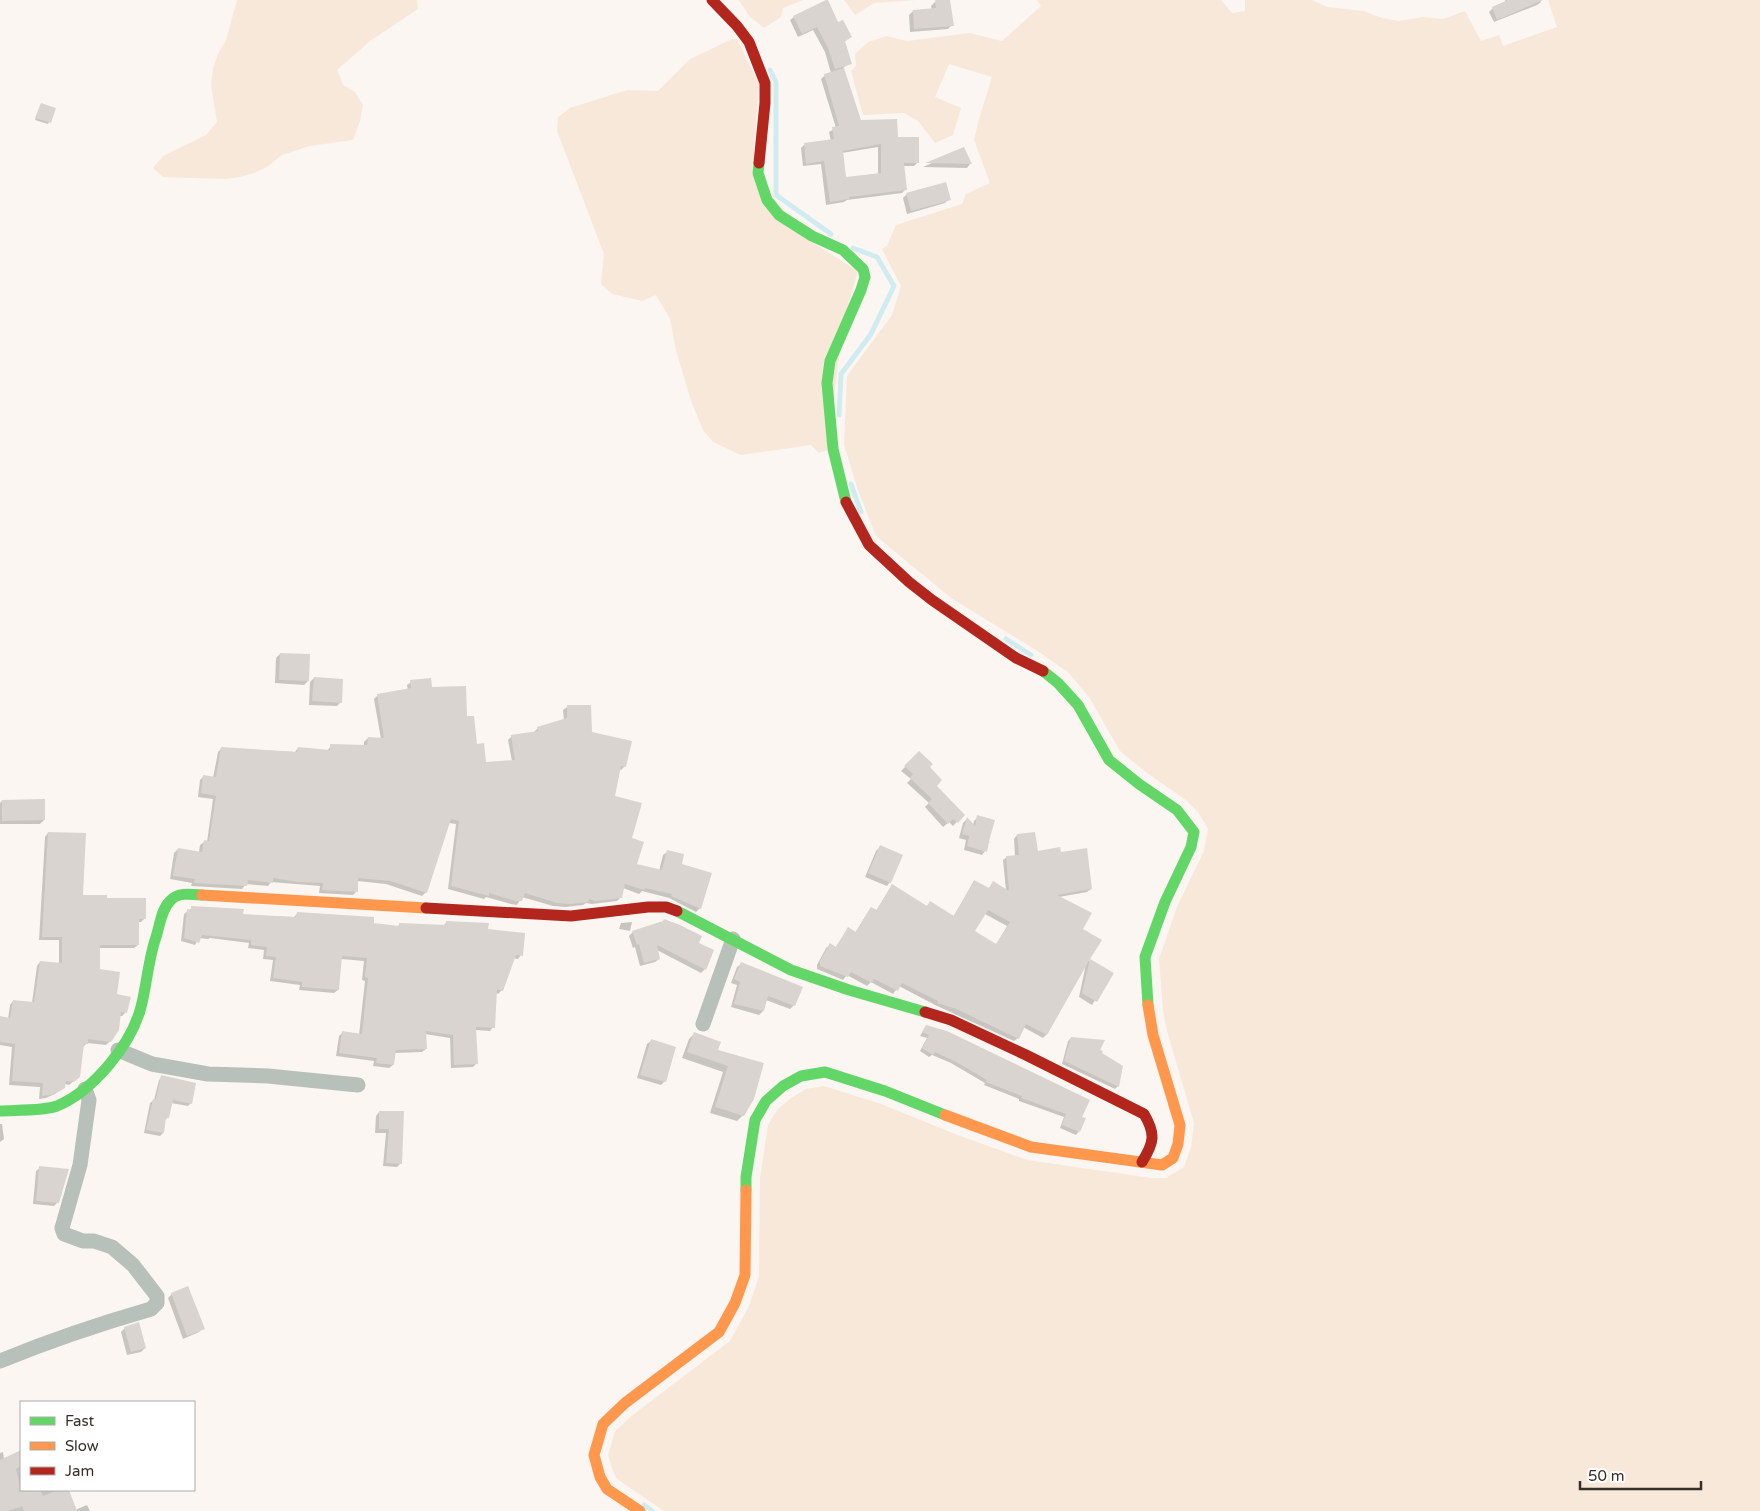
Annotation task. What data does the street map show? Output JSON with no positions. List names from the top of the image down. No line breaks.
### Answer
{"legend":["Fast","Slow","Jam"],"scale_bar":"50 m"}
